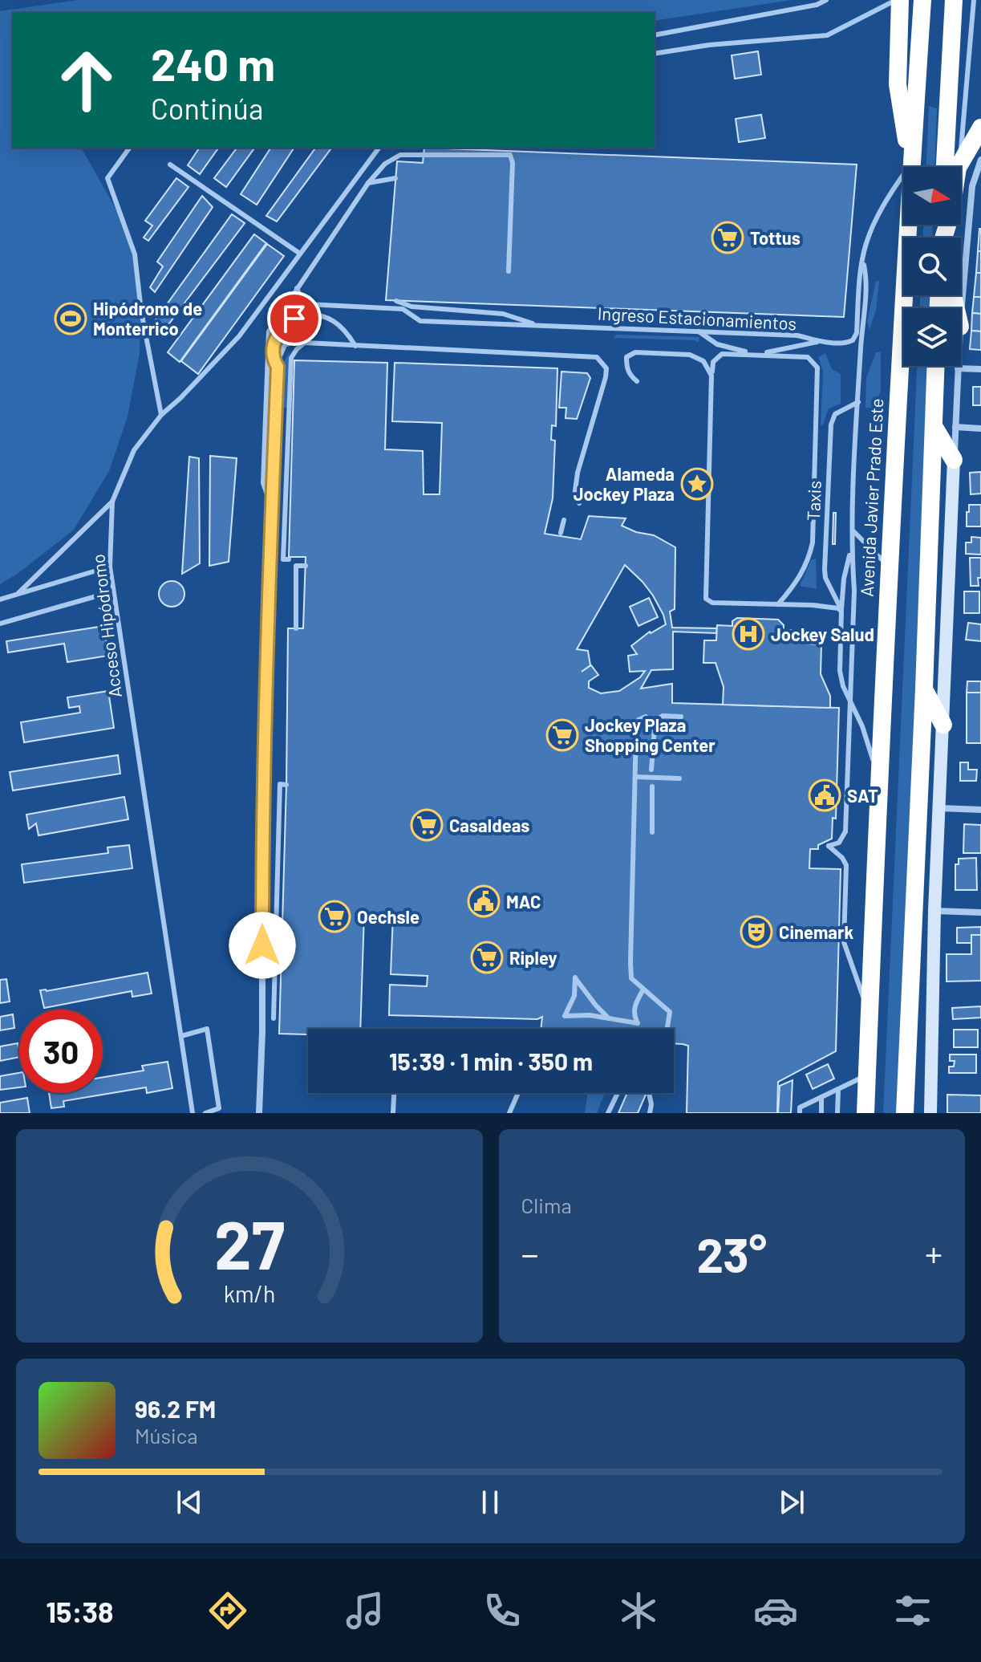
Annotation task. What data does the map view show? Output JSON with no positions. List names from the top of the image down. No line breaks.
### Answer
{"streets":{"highway":["Avenida Javier Prado Este"],"lane":["Ingreso Estacionamientos","Taxis","Acceso Hipódromo"]},"places":{"supermarket":["Tottus","Jockey Plaza Shopping Center","CasaIdeas","Oechsle","Ripley"],"sports":["Hipódromo de Monterrico"],"place":["Alameda Jockey Plaza"],"hospital":["Jockey Salud"],"public building":["SAT","MAC"],"theatre":["Cinemark"]},"north":"right","page":{"turn":["240 m","Continúa"],"limit":"30","trip":"15:39 · 1 min · 350 m","tile":"Clima","heat":["−","23°","+"],"song":["96.2 FM","Música"],"tabs":"15:38","gauge":["27","km/h"]}}
